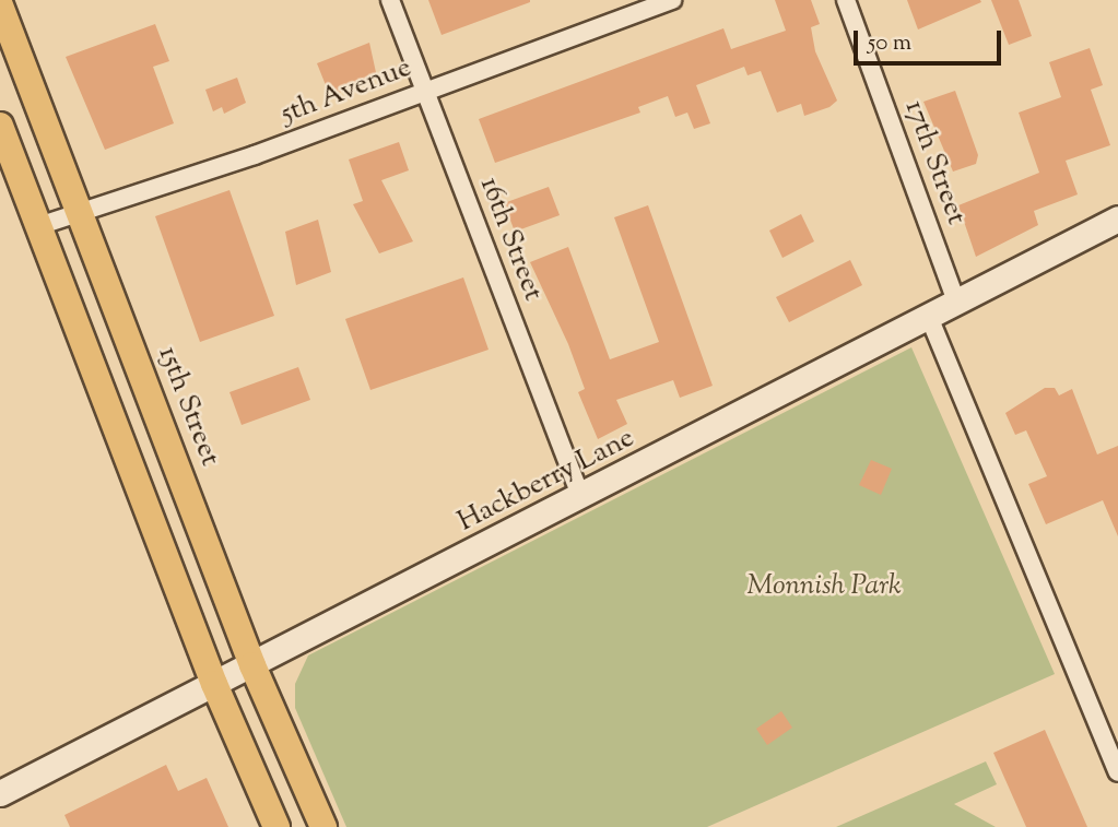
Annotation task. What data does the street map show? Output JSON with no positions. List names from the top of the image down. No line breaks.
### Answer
{"streets":{"main road":["15th Street","Hackberry Lane"],"street":["5th Avenue","17th Street","16th Street"]},"crossings":[["5th Avenue","16th Street"],["5th Avenue","15th Street"],["17th Street","Hackberry Lane"],["16th Street","Hackberry Lane"],["15th Street","Hackberry Lane"]],"parks":["Monnish Park"],"scale_bar":"50 m"}
